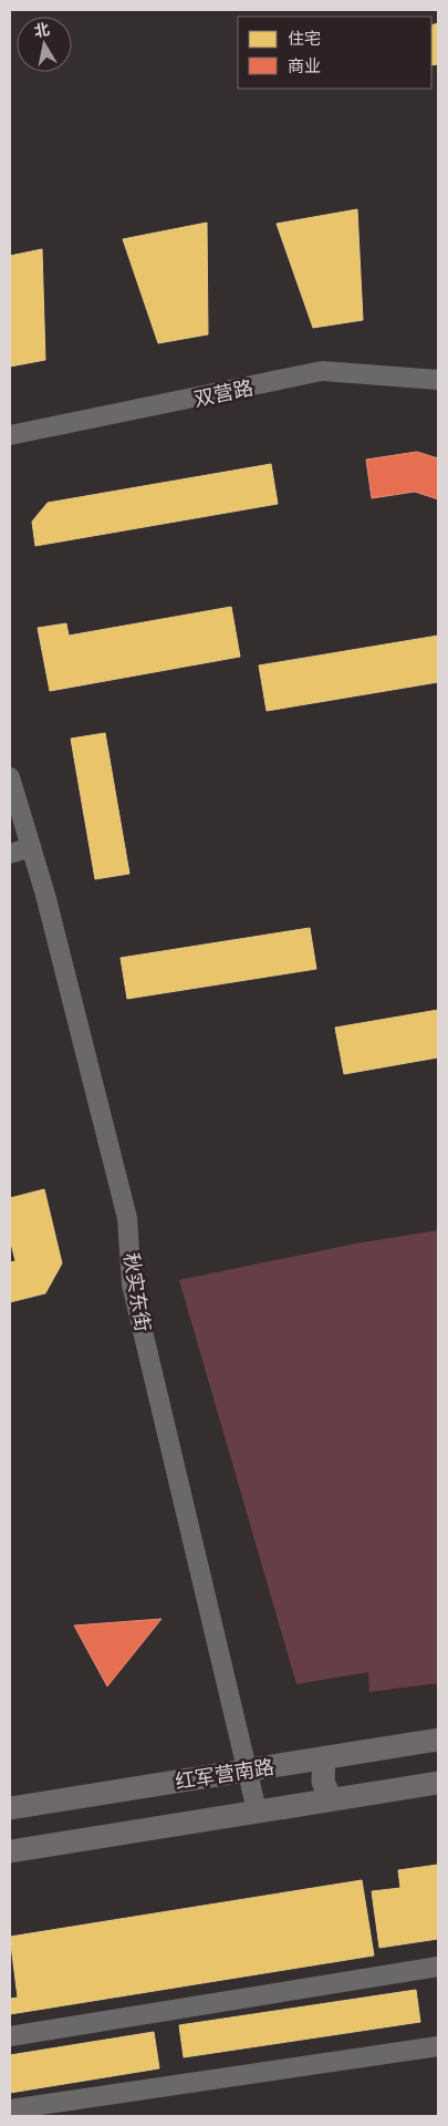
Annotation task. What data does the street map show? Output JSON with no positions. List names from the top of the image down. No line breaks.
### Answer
{"streets":{"main road":["红军营南路"],"street":["双营路","秋实东街"]},"crossings":[["秋实东街","红军营南路"]],"legend":["住宅","商业"],"north":"top"}
